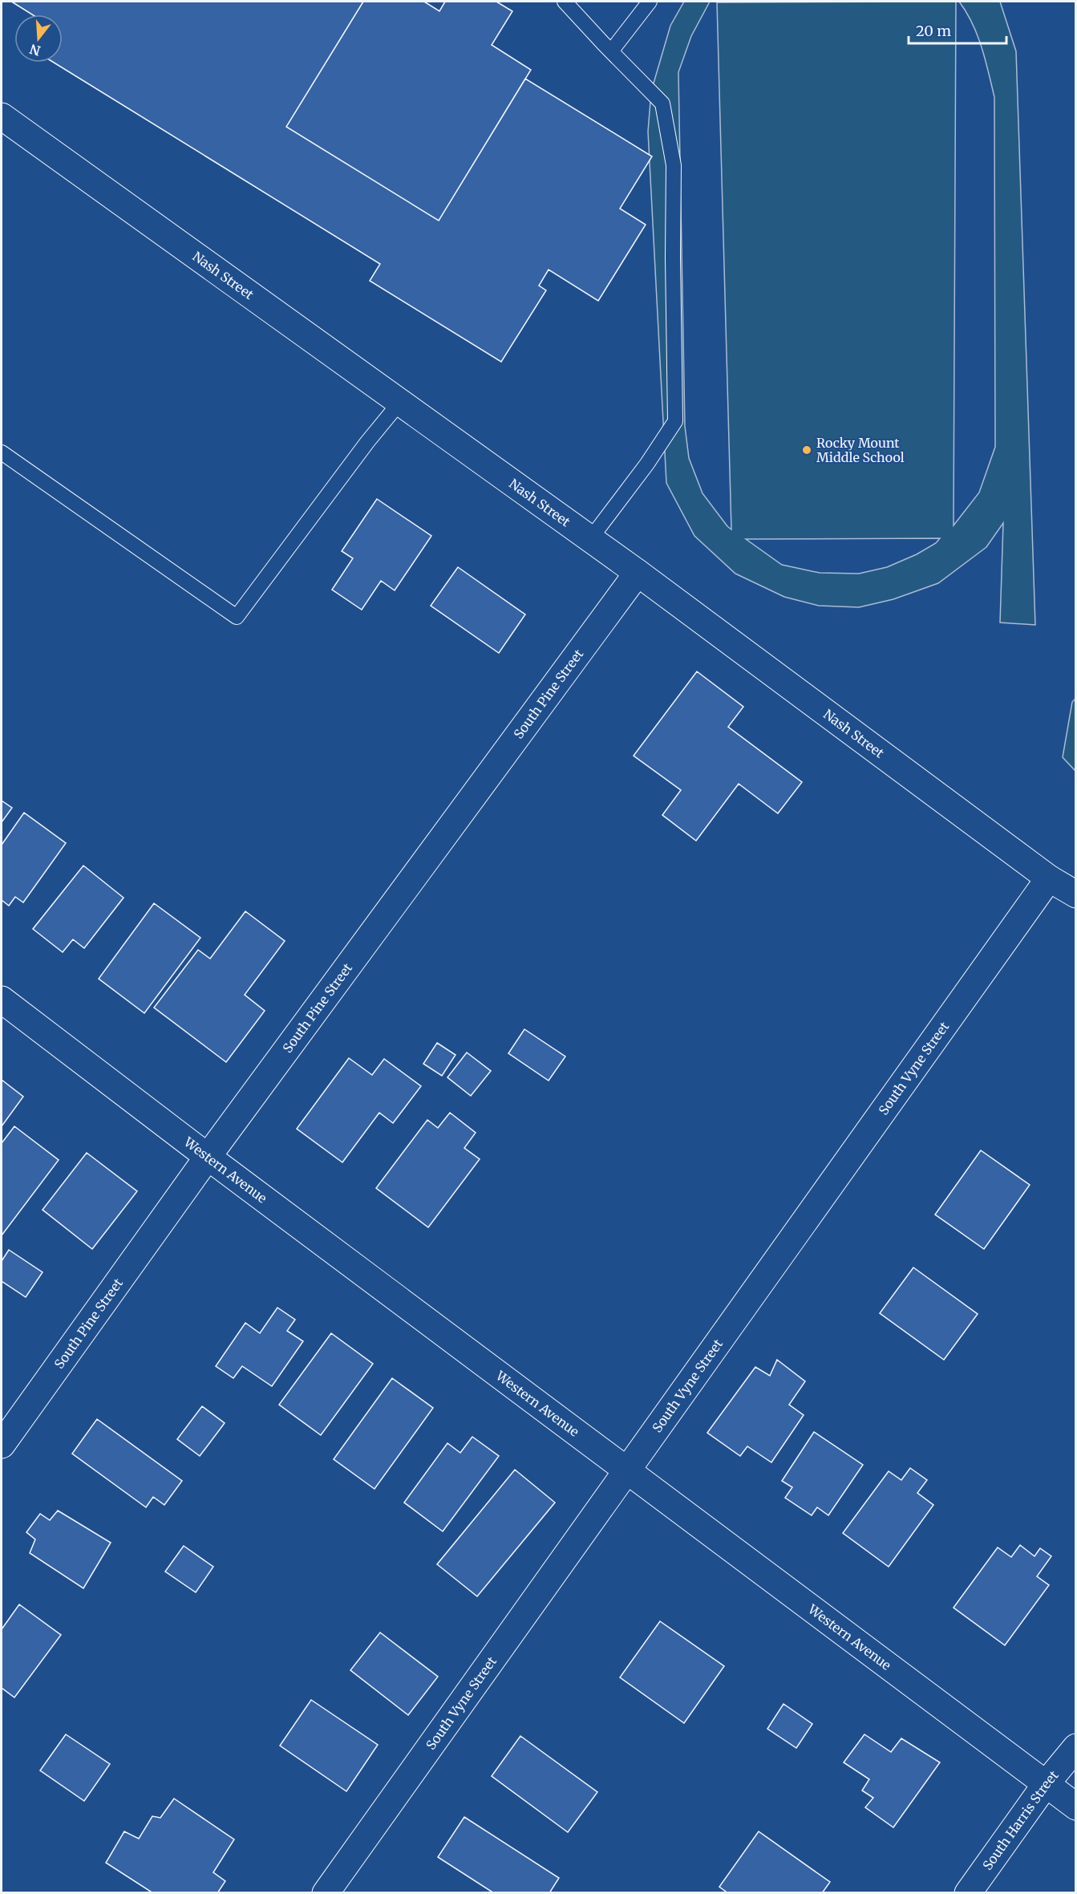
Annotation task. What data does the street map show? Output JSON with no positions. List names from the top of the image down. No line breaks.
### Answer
{"streets":{"street":["Nash Street","South Pine Street","South Vyne Street","Western Avenue","South Harris Street"]},"crossings":[["Nash Street","South Pine Street"],["Nash Street","South Vyne Street"],["South Pine Street","Western Avenue"],["South Vyne Street","Western Avenue"],["Western Avenue","South Harris Street"]],"places":["Rocky Mount Middle School"],"scale_bar":"20 m","north":"bottom"}
